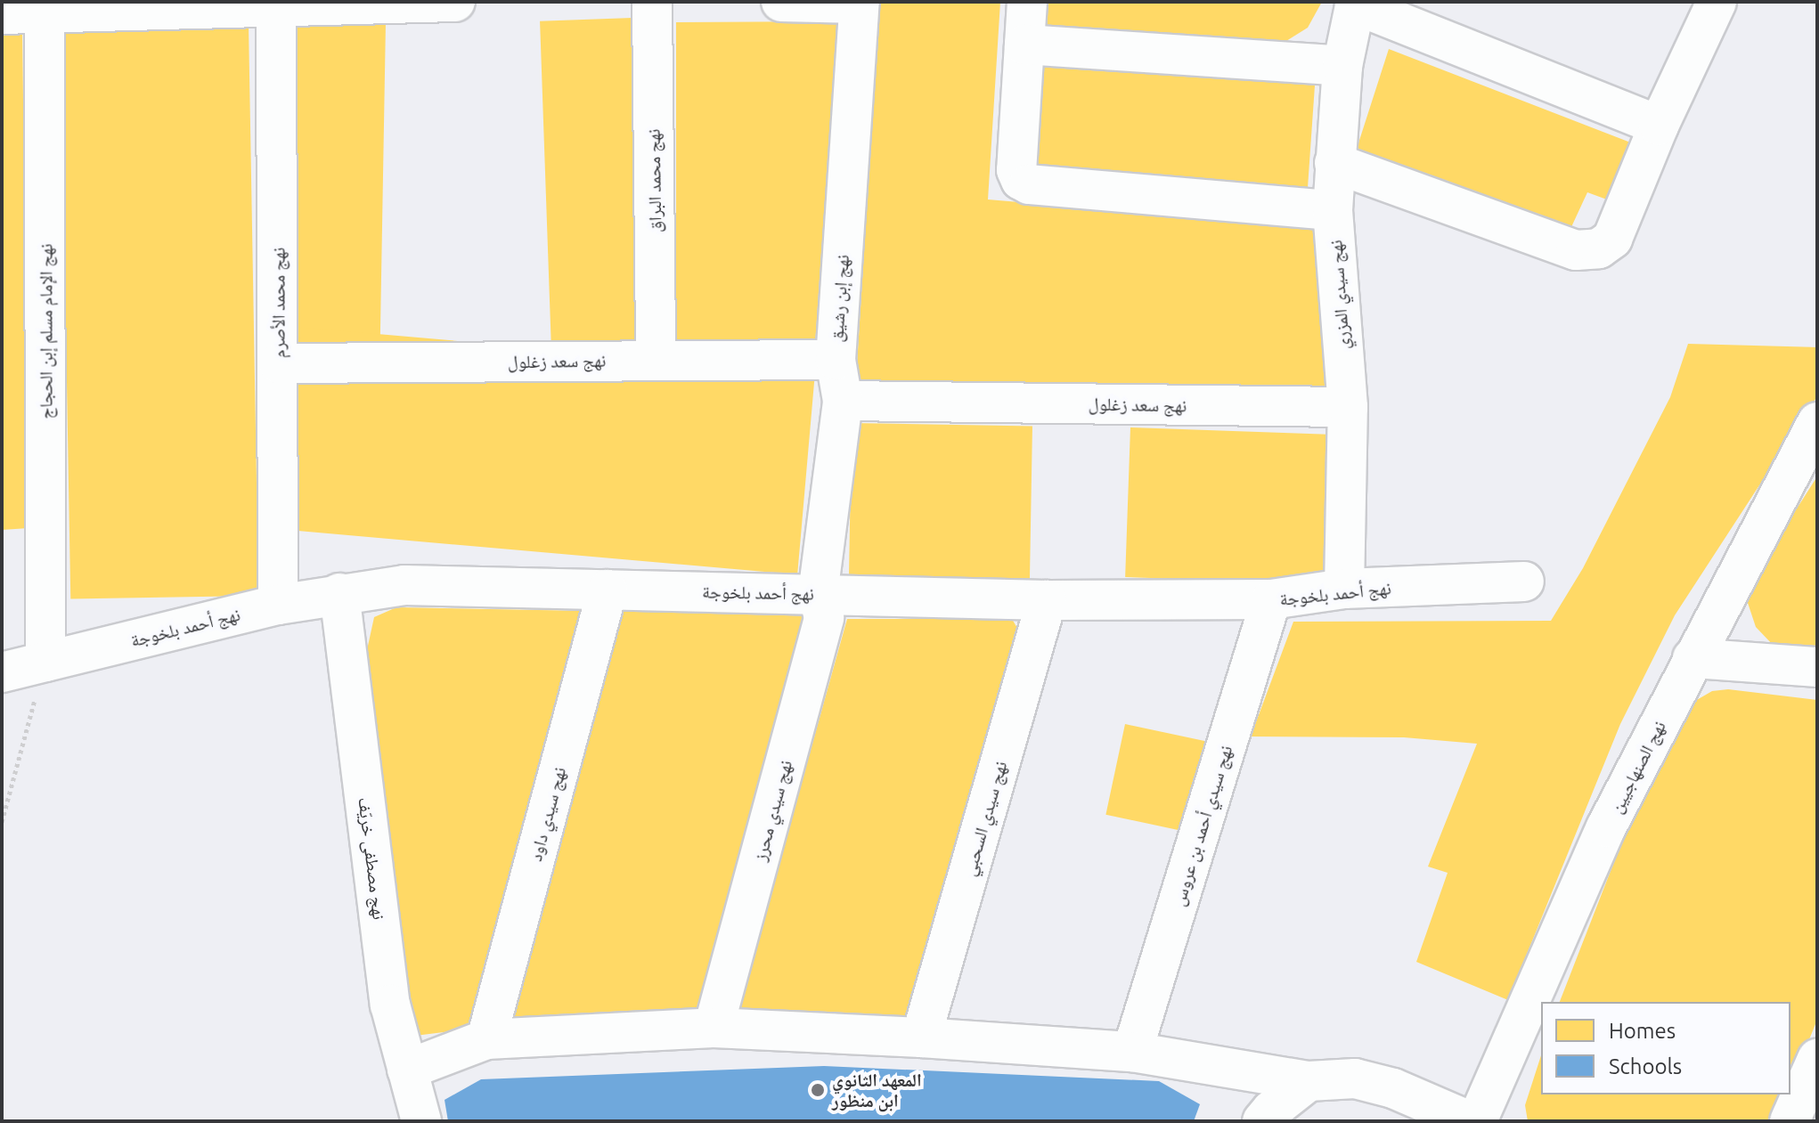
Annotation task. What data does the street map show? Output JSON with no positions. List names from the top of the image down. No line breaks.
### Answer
{"streets":{"street":["نهج محمد البراق","نهج سيدي المزري","نهج إبن رشيق","نهج محمد الأصرم","نهج اﻹمام مسلم إبن الحجاج","نهج سعد زغلول","نهج أحمد بلخوجة","نهج الصنهاجيين","نهج سيدي محرز","نهج سيدي داود","نهج سيدي السحبي","نهج سيدي أحمد بن عروس","نهج مصطفى خريّف"]},"crossings":[["نهج محمد البراق","نهج سعد زغلول"],["نهج سيدي المزري","نهج سعد زغلول"],["نهج سيدي المزري","نهج أحمد بلخوجة"],["نهج إبن رشيق","نهج سعد زغلول"],["نهج إبن رشيق","نهج أحمد بلخوجة"],["نهج إبن رشيق","نهج سيدي محرز"],["نهج محمد الأصرم","نهج سعد زغلول"],["نهج محمد الأصرم","نهج أحمد بلخوجة"],["نهج اﻹمام مسلم إبن الحجاج","نهج أحمد بلخوجة"],["نهج أحمد بلخوجة","نهج سيدي محرز"],["نهج أحمد بلخوجة","نهج سيدي داود"],["نهج أحمد بلخوجة","نهج سيدي السحبي"],["نهج أحمد بلخوجة","نهج سيدي أحمد بن عروس"],["نهج أحمد بلخوجة","نهج مصطفى خريّف"]],"places":["المعهد الثانوي ابن منظور"],"legend":["Homes","Schools"]}
